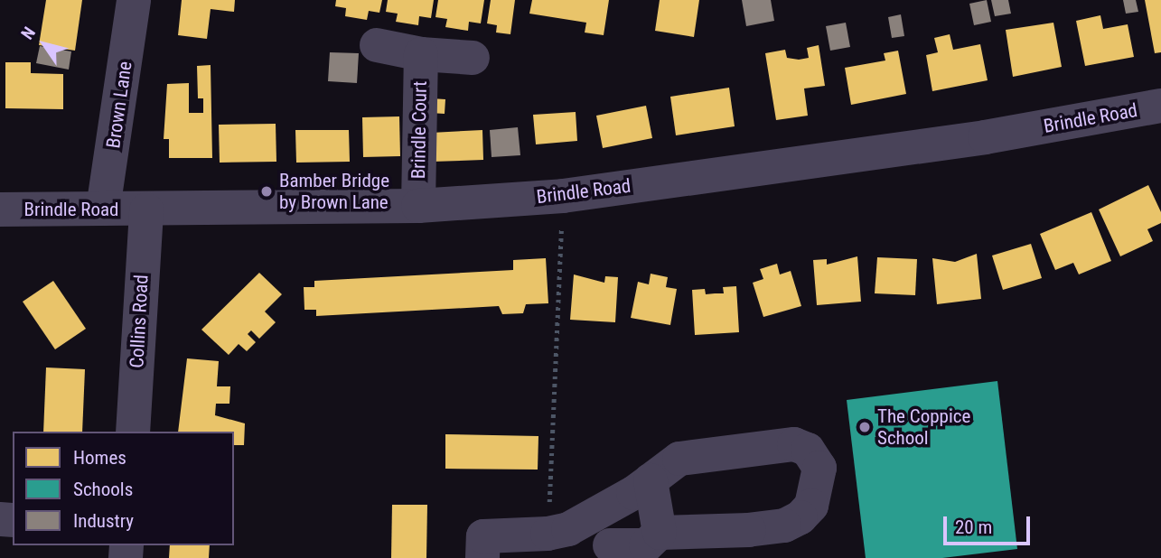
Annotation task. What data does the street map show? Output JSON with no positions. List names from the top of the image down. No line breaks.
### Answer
{"streets":{"street":["Brown Lane","Brindle Road","Brindle Court","Collins Road"]},"crossings":[["Brown Lane","Brindle Road"],["Brindle Road","Brindle Court"],["Brindle Road","Collins Road"]],"places":["Bamber Bridge by Brown Lane","The Coppice School"],"legend":["Homes","Schools","Industry"],"scale_bar":"20 m","north":"top left"}
